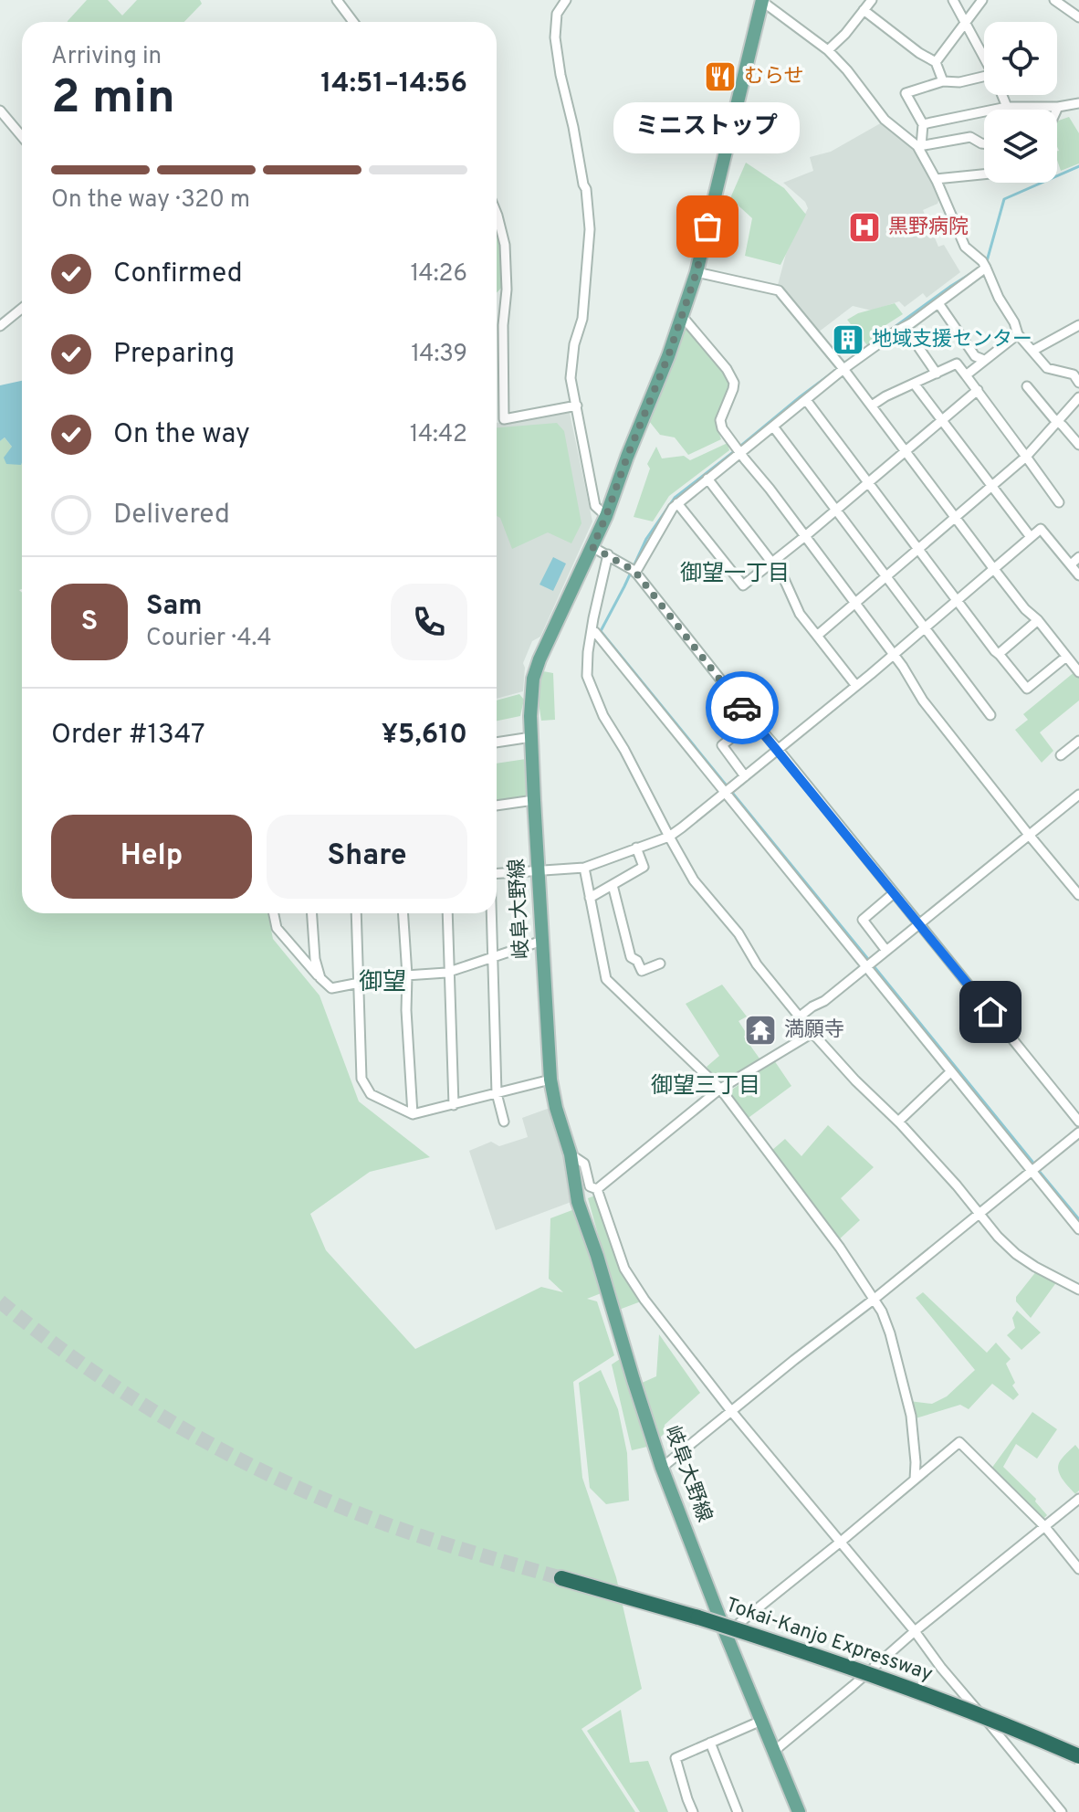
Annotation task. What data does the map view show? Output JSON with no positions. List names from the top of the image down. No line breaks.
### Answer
{"streets":{"highway":["Tokai-Kanjo Expressway"],"main road":["岐阜大野線"]},"districts":["御望一丁目","御望","御望三丁目"],"places":{"restaurant":["むらせ"],"other":["ミニストップ"],"hospital":["黒野病院"],"building":["地域支援センター"],"temple":["満願寺"]},"page":{"heading":["2 min","Arriving in","14:51–14:56"],"panel":["Sam","Courier · 4.4","Order #1347","¥5,610"],"bubble":"ミニストップ","bar":"On the way · 320 m","list":[["Confirmed","14:26"],["Preparing","14:39"],["On the way","14:42"],"Delivered"],"round":"S","buttons":["Help","Share"]}}
